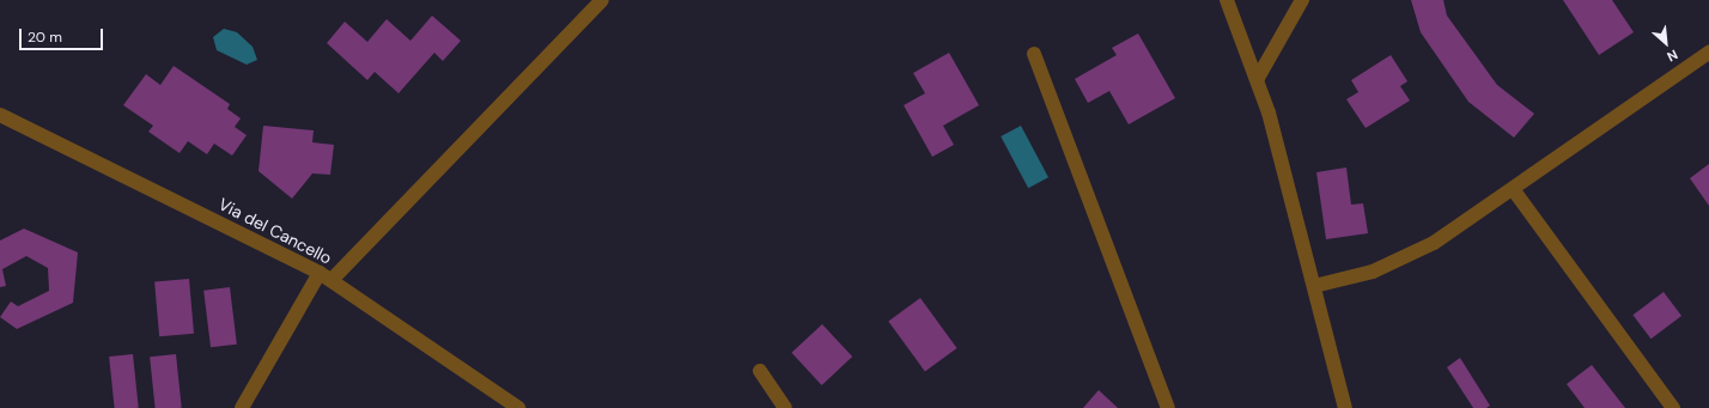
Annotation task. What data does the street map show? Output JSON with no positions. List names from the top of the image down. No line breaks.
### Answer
{"streets":{"street":["Via del Cancello"]},"scale_bar":"20 m","north":"bottom right"}
